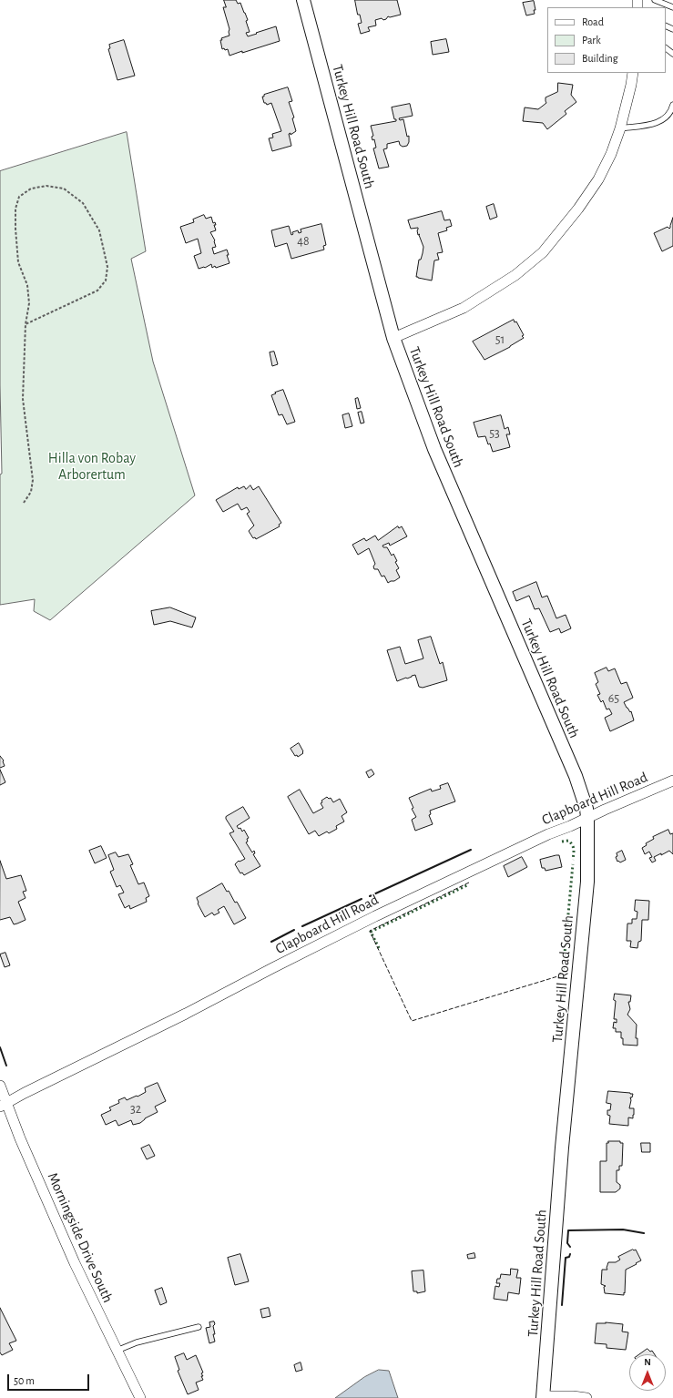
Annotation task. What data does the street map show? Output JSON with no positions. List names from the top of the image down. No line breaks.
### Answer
{"streets":{"street":["Turkey Hill Road South","Clapboard Hill Road","Morningside Drive South"]},"crossings":[["Turkey Hill Road South","Clapboard Hill Road"],["Clapboard Hill Road","Morningside Drive South"]],"parks":["Hilla von Robay Arborertum"],"house_numbers":["48","51","53","65","32"],"legend":["Road","Park","Building"],"scale_bar":"50 m","north":"top"}
